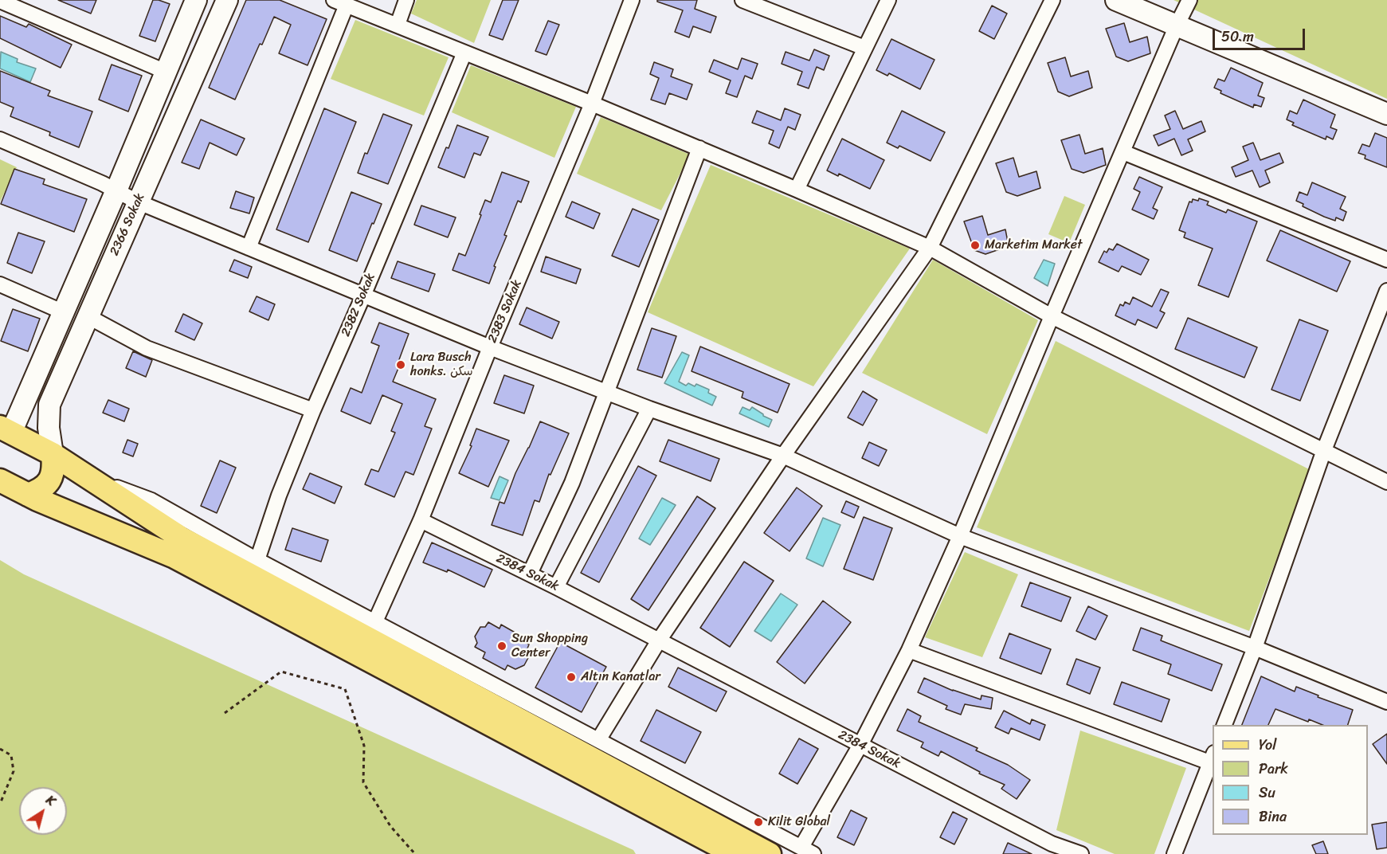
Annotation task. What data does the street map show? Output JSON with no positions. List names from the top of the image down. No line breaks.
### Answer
{"streets":{"street":["2366 Sokak","2382 Sokak","2383 Sokak","2384 Sokak"]},"crossings":[["2383 Sokak","2384 Sokak"]],"places":["Marketim Market","Lara Busch honks. سكن","Sun Shopping Center","Altın Kanatlar","Kilit Global"],"legend":["Yol","Park","Su","Bina"],"scale_bar":"50 m","north":"top right"}
